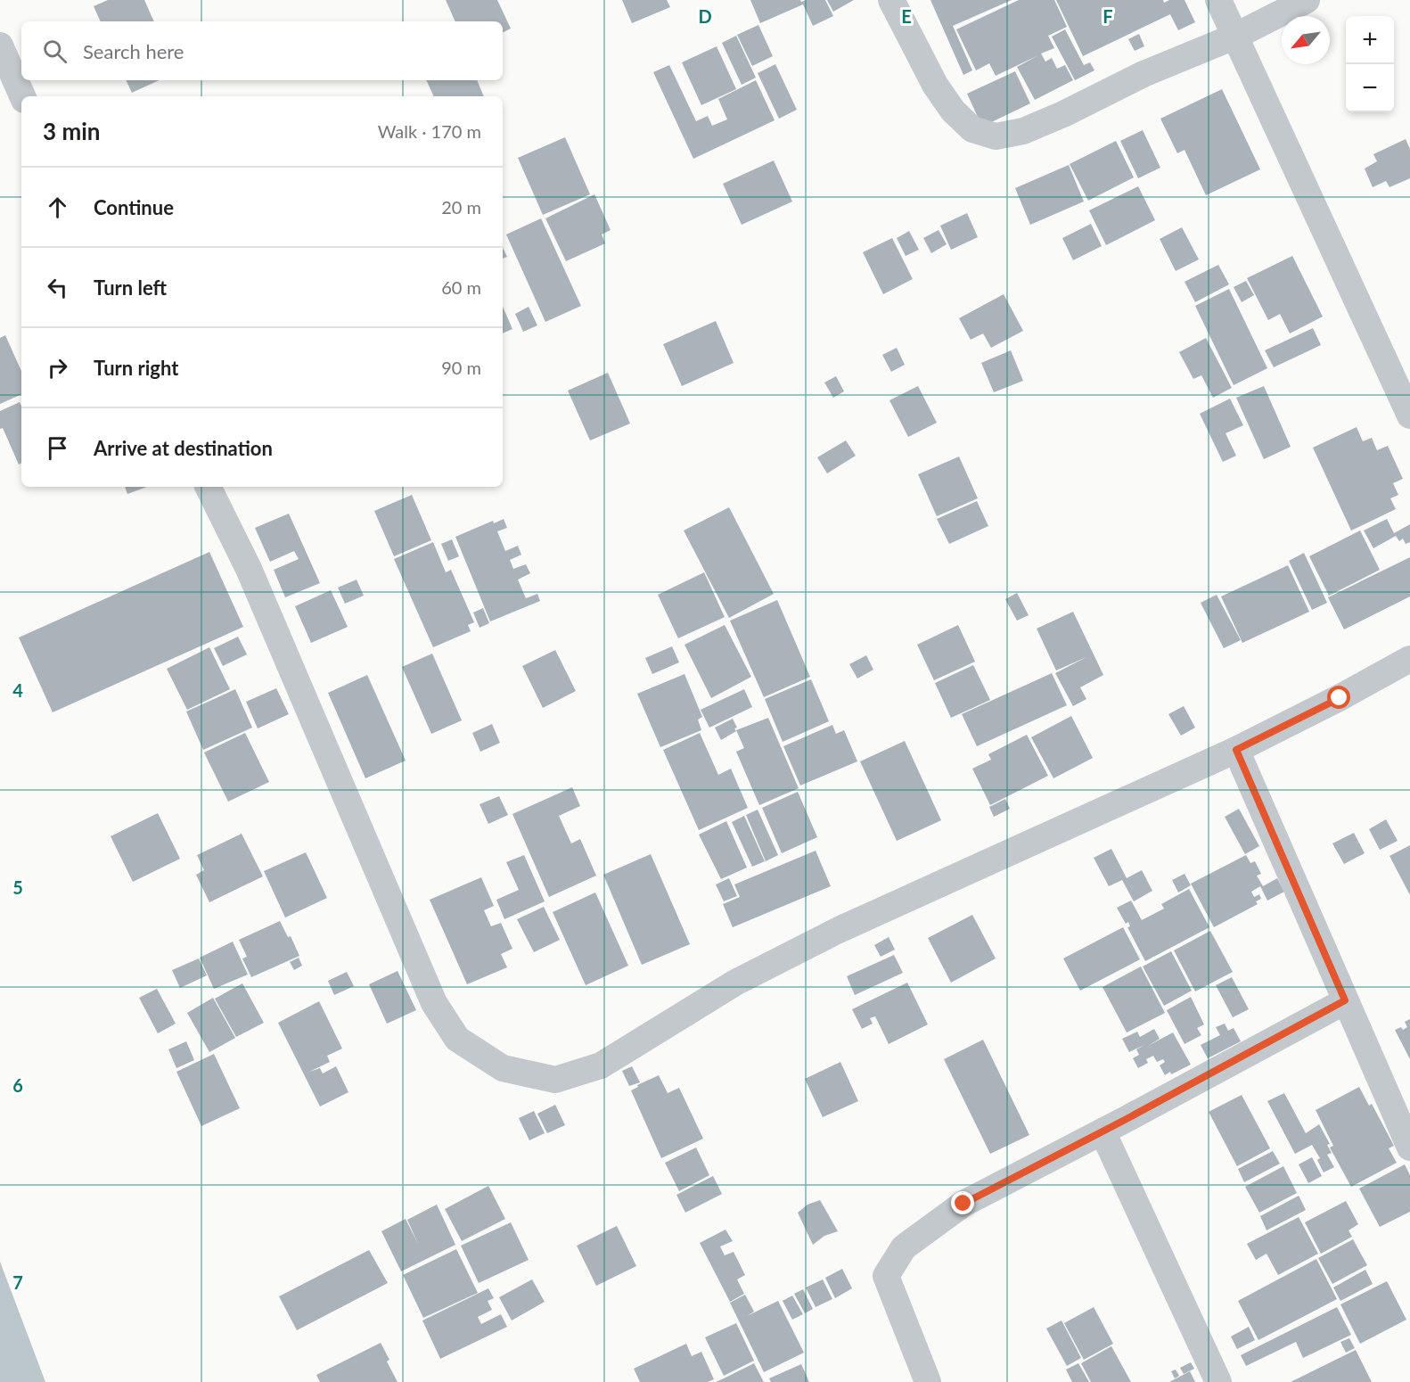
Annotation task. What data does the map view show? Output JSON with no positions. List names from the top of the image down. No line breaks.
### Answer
{"north":"bottom left","page":{"map_buttons":["+","−"],"search":"Search here","heading":["3 min","Walk · 170 m"],"list":[["Continue","20 m"],["Turn left","60 m"],["Turn right","90 m"],"Arrive at destination"]},"grid":{"columns":["D","E","F"],"rows":["4","5","6","7"]}}
